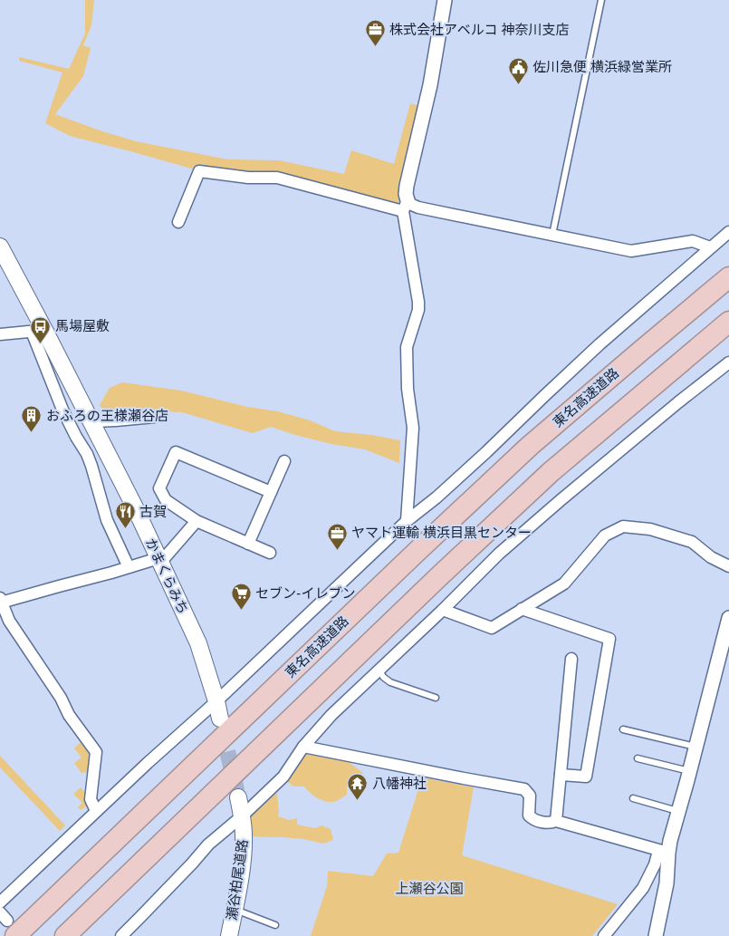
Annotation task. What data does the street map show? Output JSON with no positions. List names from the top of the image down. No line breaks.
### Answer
{"streets":{"highway":["東名高速道路"],"main road":["かまくらみち","瀬谷柏尾道路"]},"parks":["上瀬谷公園"],"places":{"office":["株式会社アベルコ 神奈川支店","ヤマト運輸 横浜目黒センター"],"public building":["佐川急便 横浜緑営業所"],"bus stop":["馬場屋敷"],"building":["おふろの王様瀬谷店"],"restaurant":["古賀"],"supermarket":["セブン-イレブン"],"temple":["八幡神社"]}}
